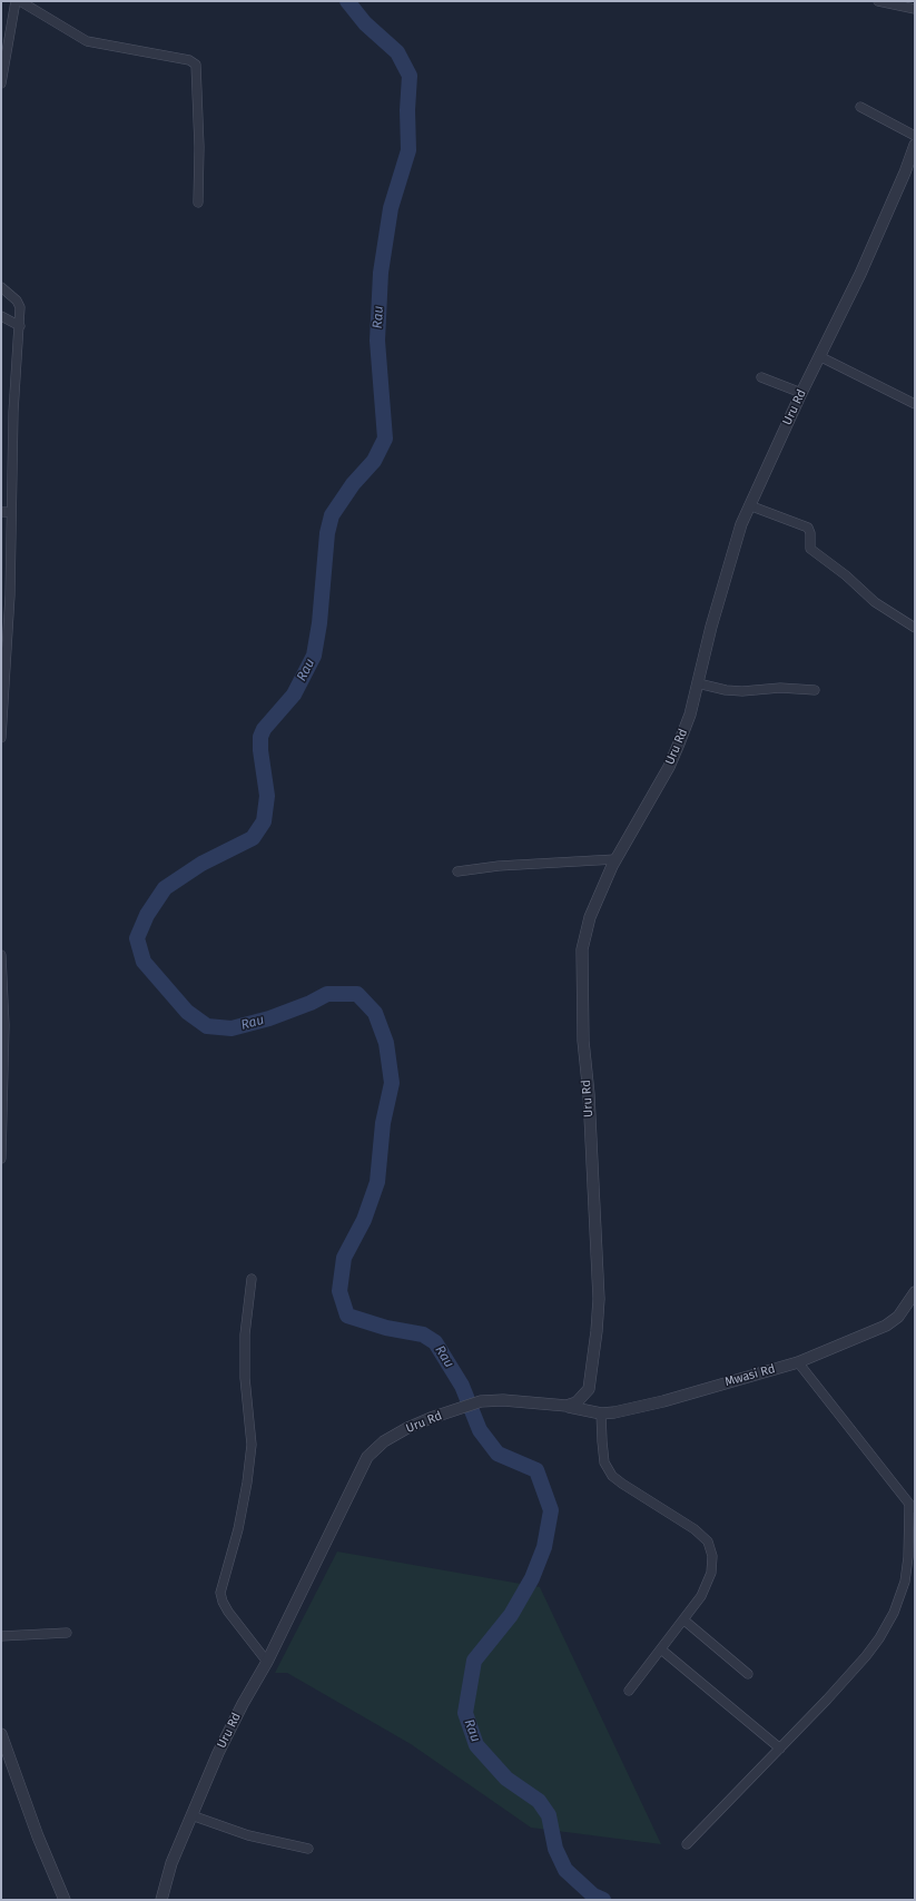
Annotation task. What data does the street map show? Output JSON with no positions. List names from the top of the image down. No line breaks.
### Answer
{"streets":{"street":["Uru Rd","Mwasi Rd"]},"crossings":[["Uru Rd","Mwasi Rd"]],"water":["Rau"]}
